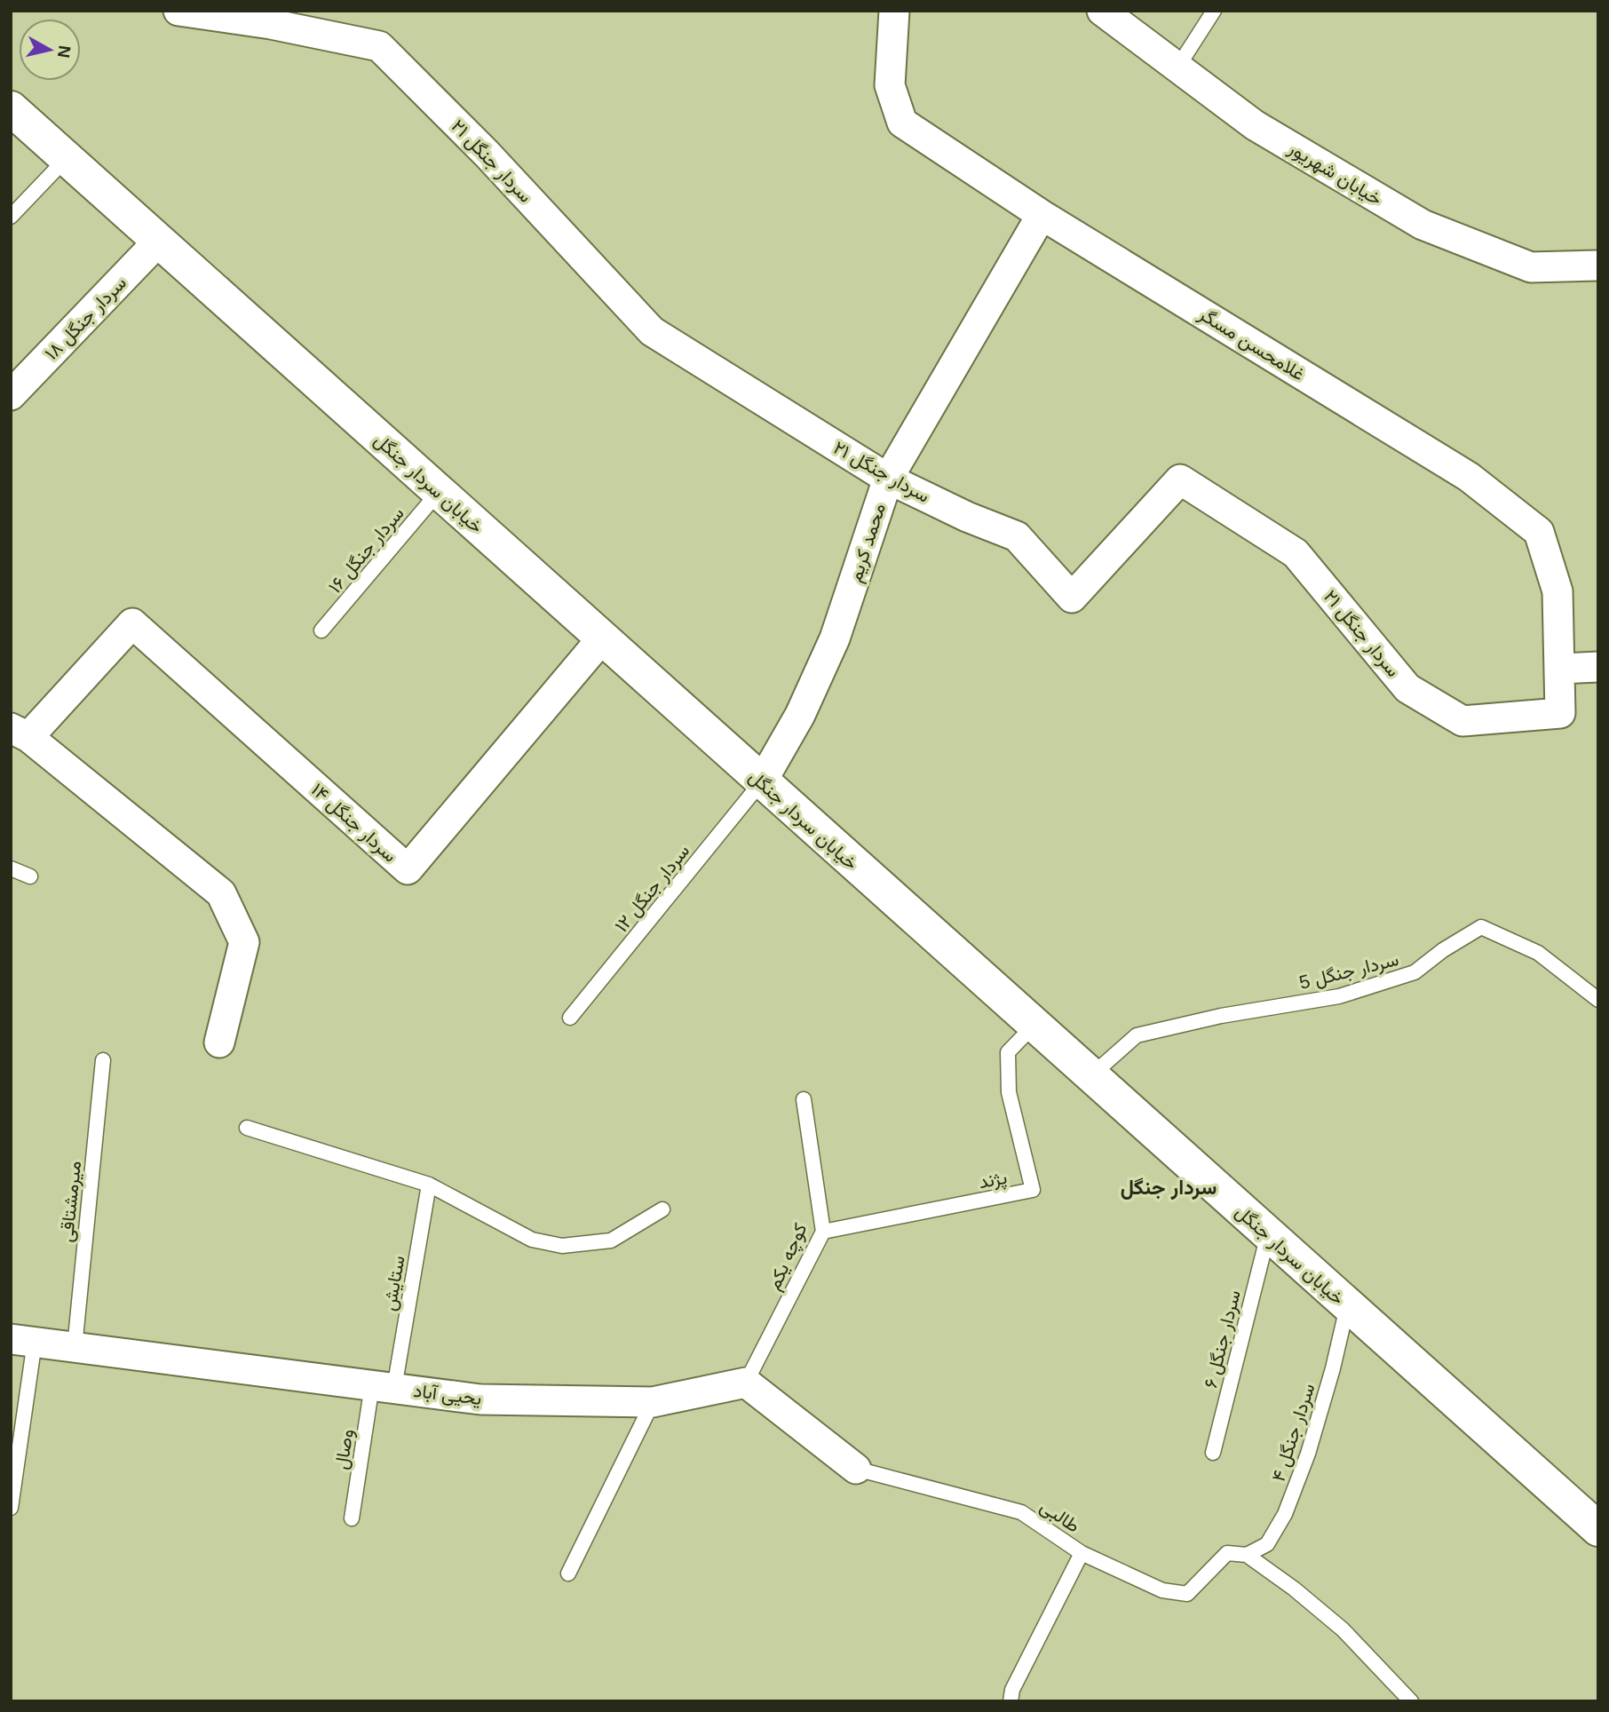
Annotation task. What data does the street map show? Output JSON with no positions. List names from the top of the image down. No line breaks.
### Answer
{"streets":{"main road":["خیابان سردار جنگل"],"street":["سردار جنگل ۲۱","خیابان شهریور","سردار جنگل ۱۸","غلامحسن مسگر","محمد کریم","سردار جنگل ۱۴","یحیی آباد"],"lane":["سردار جنگل ۱۶","سردار جنگل ۱۲","سردار جنگل 5","پژند","میرمشتاقی","کوچه یکم","ستایش","سردار جنگل ۶","سردار جنگل ۴","وصال","طالبی"]},"crossings":[["سردار جنگل ۲۱","غلامحسن مسگر"],["سردار جنگل ۲۱","محمد کریم"],["سردار جنگل ۱۸","خیابان سردار جنگل"],["غلامحسن مسگر","محمد کریم"],["خیابان سردار جنگل","محمد کریم"],["خیابان سردار جنگل","سردار جنگل ۱۶"],["خیابان سردار جنگل","سردار جنگل ۱۴"],["خیابان سردار جنگل","سردار جنگل ۱۲"],["خیابان سردار جنگل","سردار جنگل 5"],["خیابان سردار جنگل","پژند"],["خیابان سردار جنگل","سردار جنگل ۶"],["خیابان سردار جنگل","سردار جنگل ۴"],["محمد کریم","سردار جنگل ۱۲"],["پژند","کوچه یکم"],["میرمشتاقی","یحیی آباد"],["کوچه یکم","یحیی آباد"],["ستایش","یحیی آباد"],["ستایش","وصال"],["یحیی آباد","وصال"]],"districts":["سردار جنگل"],"north":"right"}
